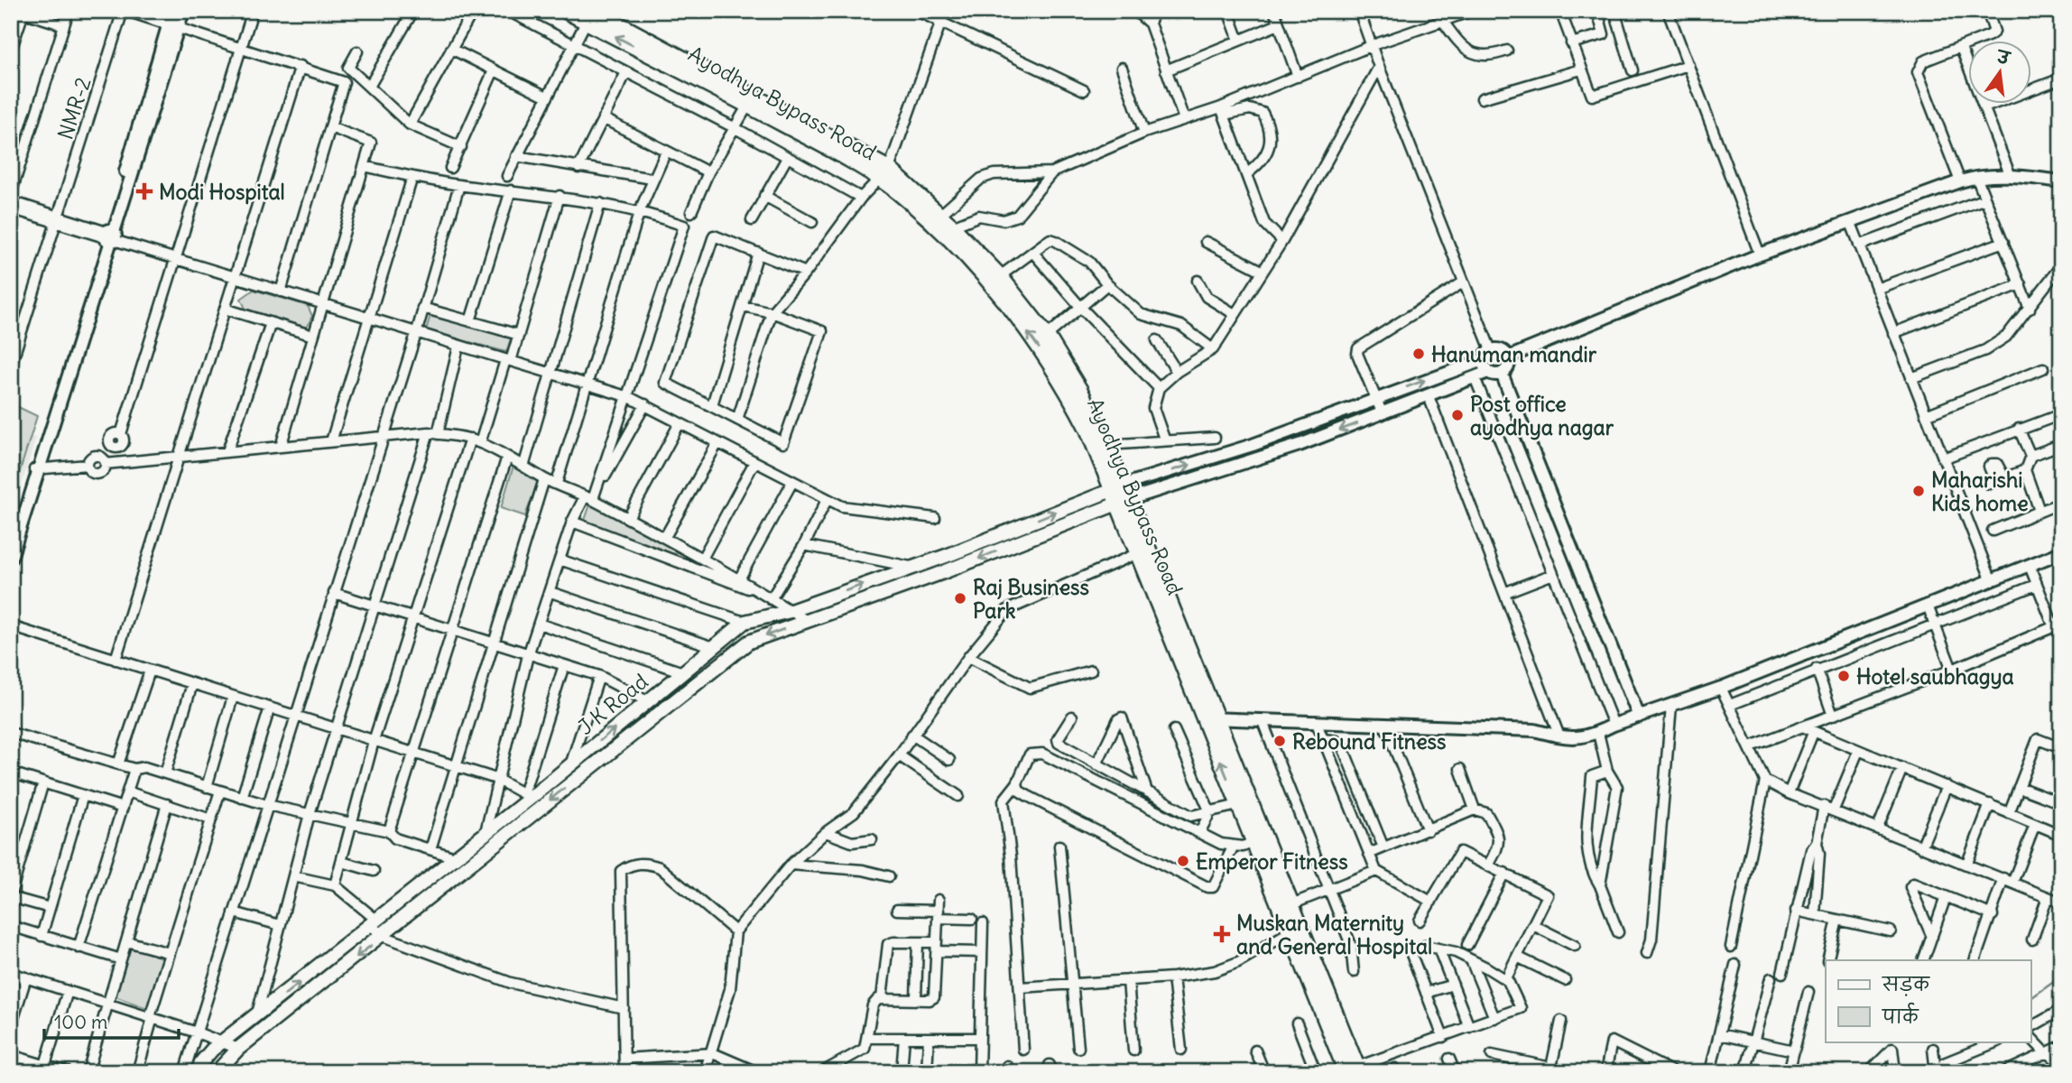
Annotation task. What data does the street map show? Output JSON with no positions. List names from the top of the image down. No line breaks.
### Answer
{"streets":{"main road":["Ayodhya Bypass Road","J K Road"],"street":["NMR-2"]},"crossings":[["Ayodhya Bypass Road","J K Road"]],"places":{"health":["Modi Hospital","Muskan Maternity and General Hospital"],"other":["Hanuman mandir","Post office ayodhya nagar","Maharishi Kids home","Raj Business Park","Hotel saubhagya","Rebound Fitness","Emperor Fitness"]},"legend":["सड़क","पार्क"],"scale_bar":"100 m","north":"top"}
